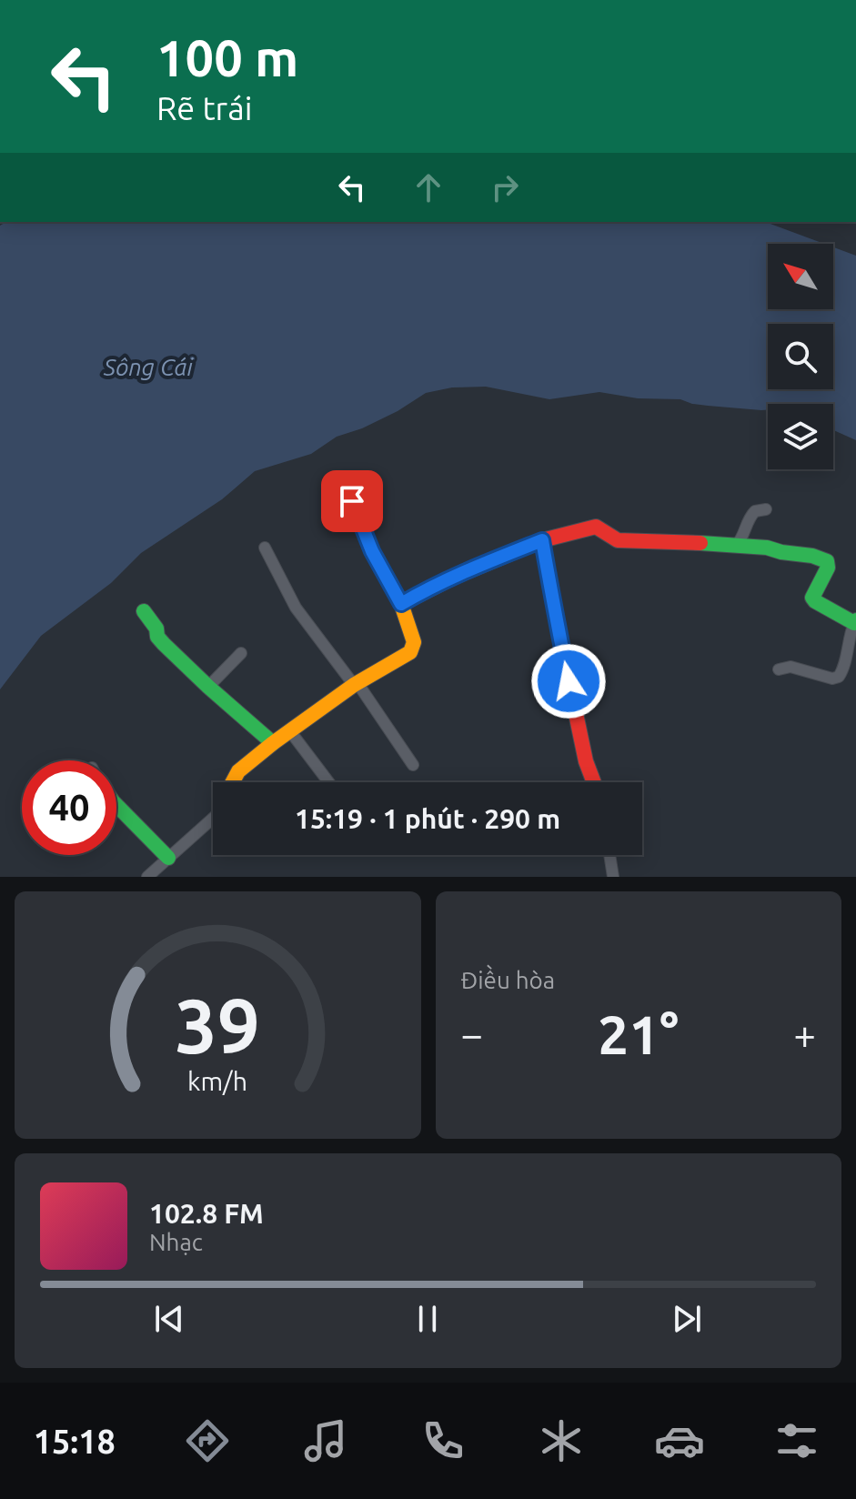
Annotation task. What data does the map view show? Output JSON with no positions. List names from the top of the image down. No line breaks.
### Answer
{"water":["Sông Cái"],"north":"top left","page":{"turn":["100 m","Rẽ trái"],"limit":"40","trip":"15:19 · 1 phút · 290 m","tile":"Điều hòa","heat":["−","21°","+"],"song":["102.8 FM","Nhạc"],"tabs":"15:18","gauge":["39","km/h"]}}
